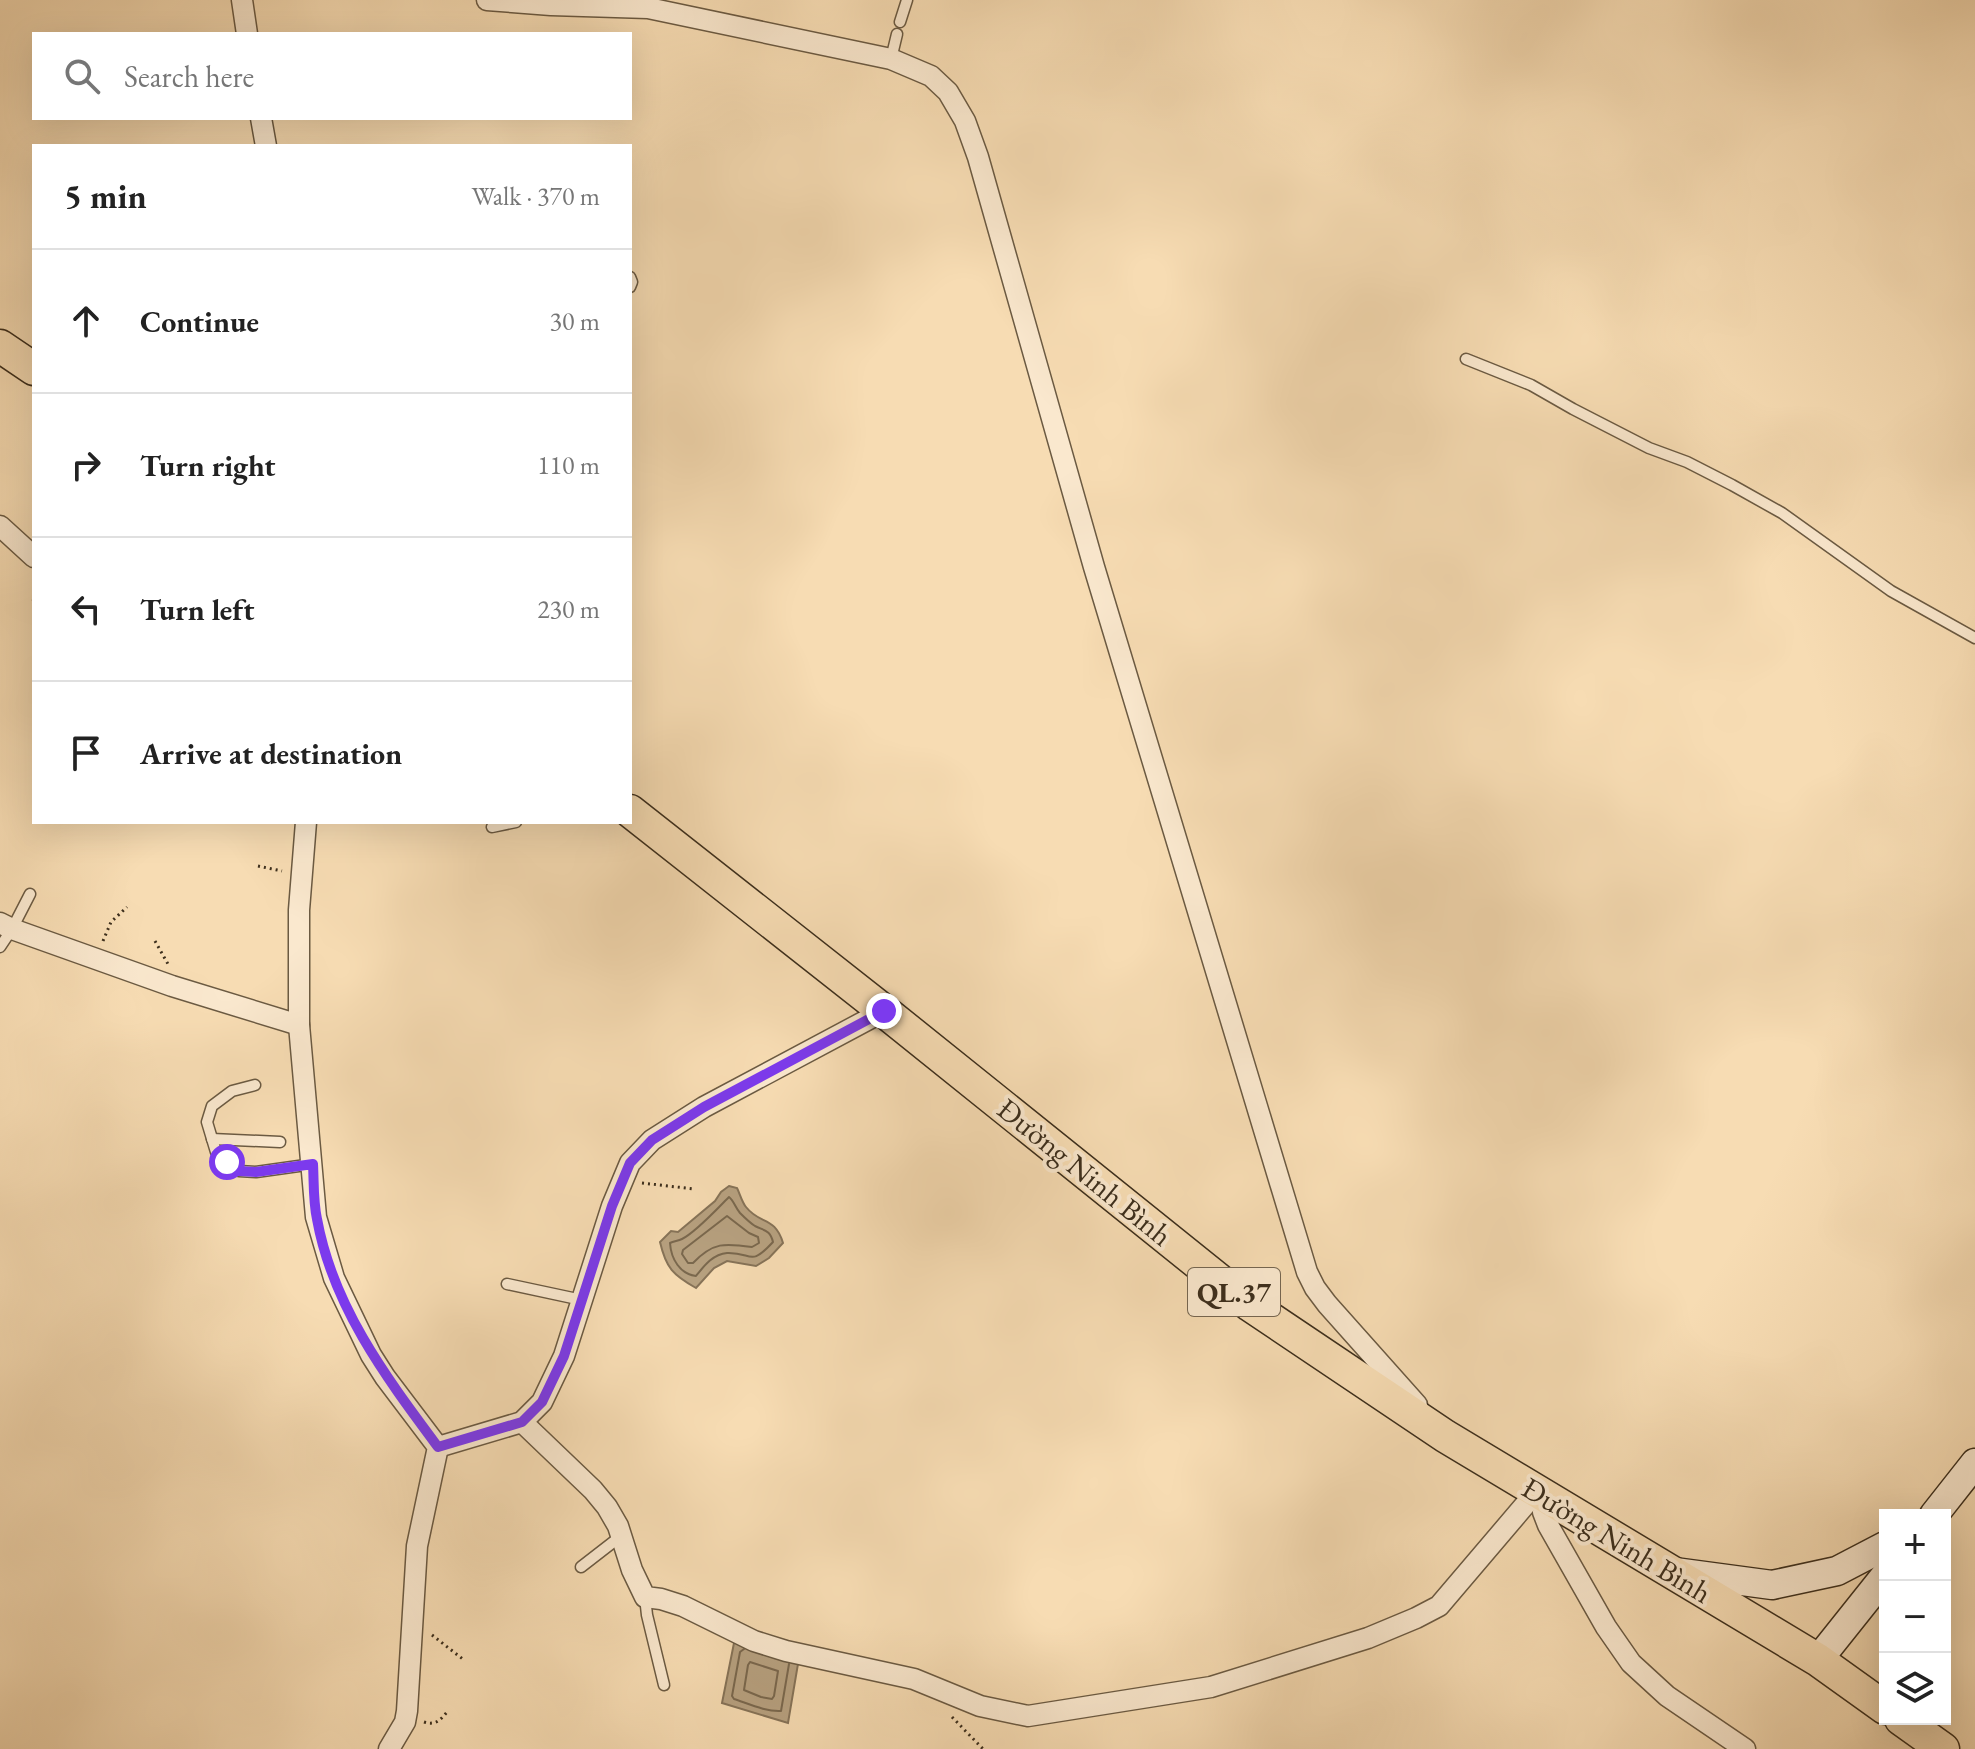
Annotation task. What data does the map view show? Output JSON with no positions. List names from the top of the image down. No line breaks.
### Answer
{"streets":{"highway":["Đường Ninh Bình","QL.37"]},"page":{"search":"Search here","heading":["5 min","Walk · 370 m"],"list":[["Continue","30 m"],["Turn right","110 m"],["Turn left","230 m"],"Arrive at destination"],"map_buttons":["+","−"]}}
